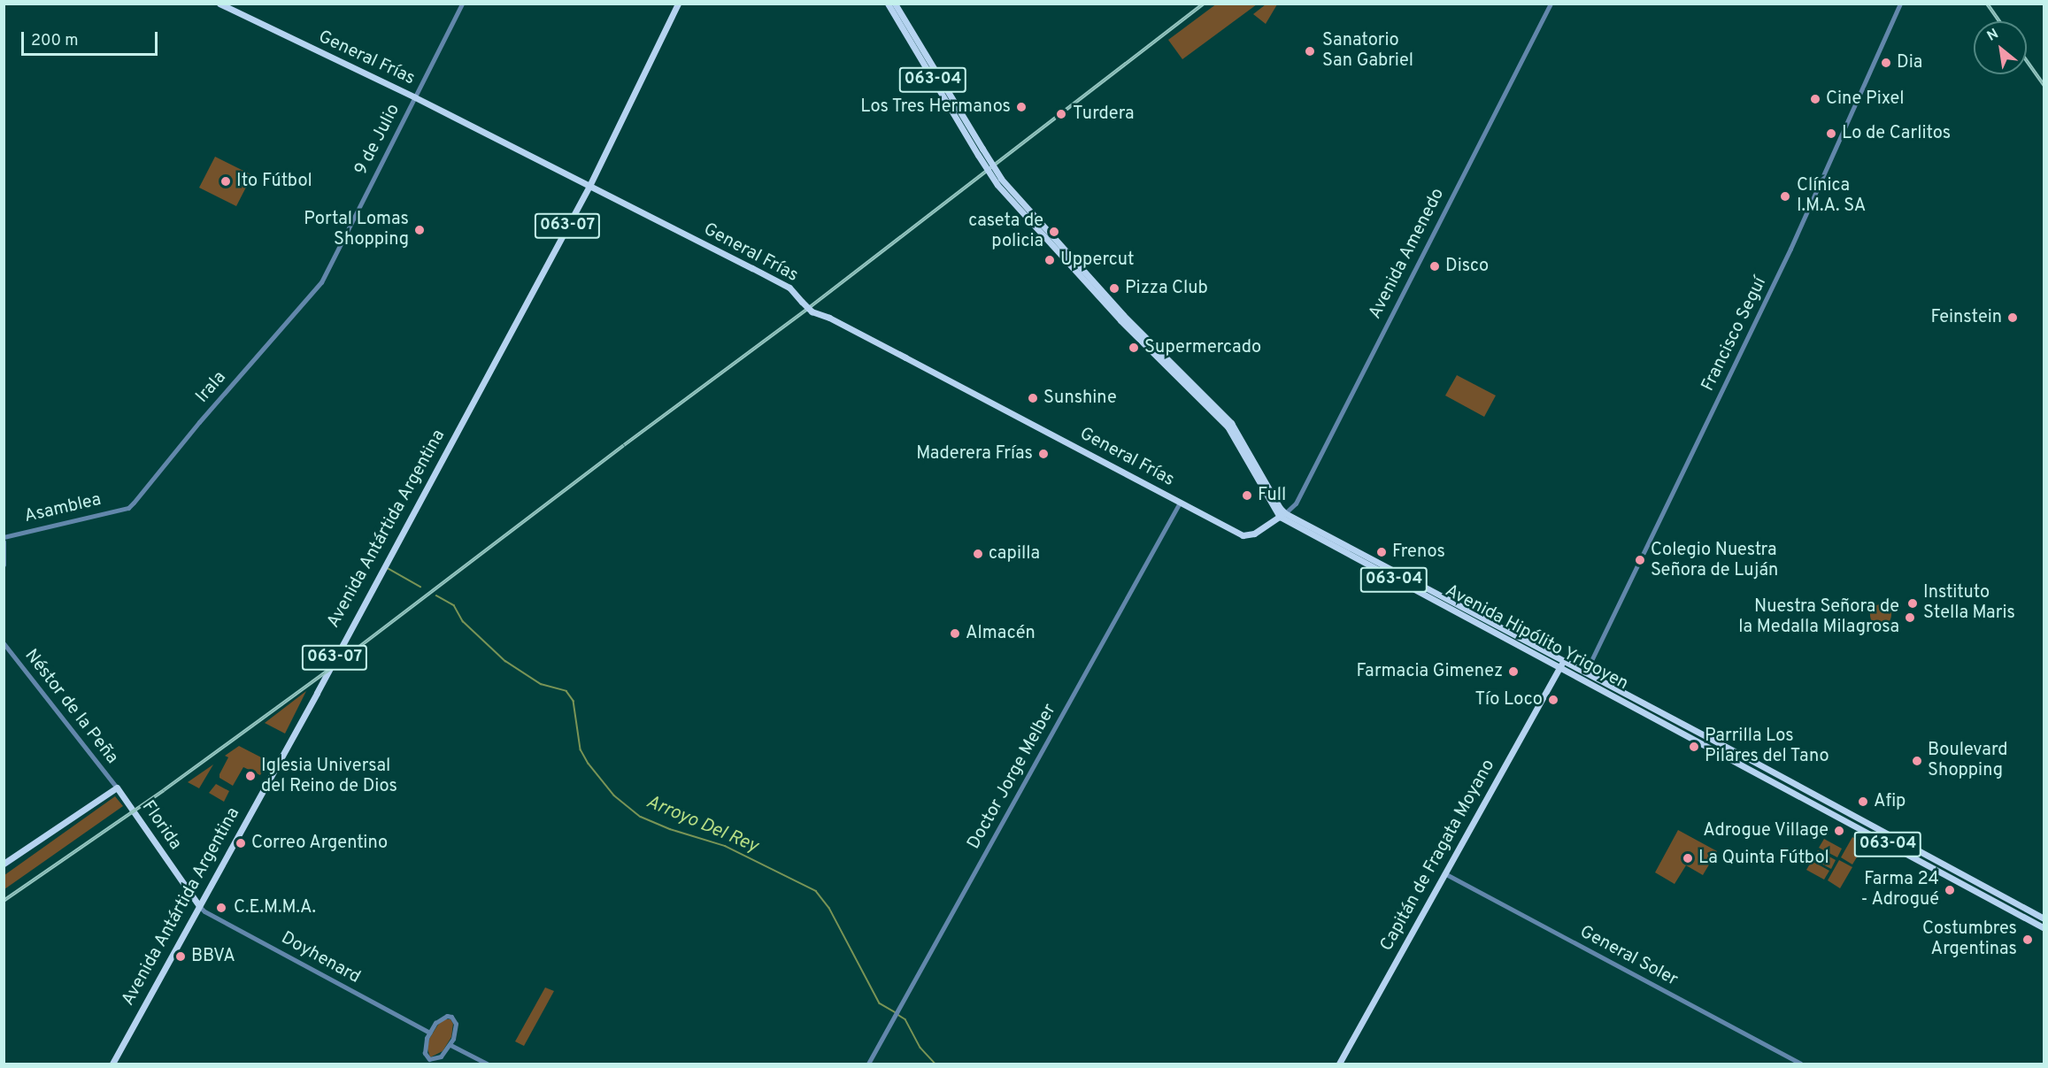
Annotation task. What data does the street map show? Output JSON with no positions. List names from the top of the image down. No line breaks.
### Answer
{"streets":{"main road":["General Frías","063-04","063-07","Avenida Antártida Argentina","Avenida Hipólito Yrigoyen","Florida","Capitán de Fragata Moyano"],"street":["9 de Julio","Avenida Amenedo","Francisco Seguí","Irala","Asamblea","Néstor de la Peña","Doctor Jorge Melber","General Soler","Doyhenard"]},"crossings":[["General Frías","063-04"],["General Frías","9 de Julio"],["General Frías","Avenida Amenedo"],["General Frías","Avenida Antártida Argentina"],["General Frías","Avenida Hipólito Yrigoyen"],["General Frías","Doctor Jorge Melber"],["063-04","Avenida Amenedo"],["063-04","Avenida Hipólito Yrigoyen"],["9 de Julio","Irala"],["Avenida Amenedo","Avenida Hipólito Yrigoyen"],["Francisco Seguí","Avenida Hipólito Yrigoyen"],["Irala","Asamblea"],["Avenida Antártida Argentina","Florida"],["Avenida Antártida Argentina","Doyhenard"],["Avenida Hipólito Yrigoyen","Capitán de Fragata Moyano"],["Néstor de la Peña","Florida"],["Florida","Doyhenard"],["Capitán de Fragata Moyano","General Soler"]],"water":["Arroyo Del Rey"],"places":["Sanatorio San Gabriel","Dia","Cine Pixel","Los Tres Hermanos","Turdera","Lo de Carlitos","Ito Fútbol","Clínica I.M.A. SA","Portal Lomas Shopping","caseta de policia","Uppercut","Disco","Pizza Club","Feinstein","Supermercado","Sunshine","Maderera Frías","Full","Frenos","capilla","Colegio Nuestra Señora de Luján","Instituto Stella Maris","Nuestra Señora de la Medalla Milagrosa","Almacén","Farmacia Gimenez","Tío Loco","Parrilla Los Pilares del Tano","Boulevard Shopping","Iglesia Universal del Reino de Dios","Afip","Adrogue Village","Correo Argentino","La Quinta Fútbol","Farma 24 - Adrogué","C.E.M.M.A.","Costumbres Argentinas","BBVA"],"scale_bar":"200 m","north":"top left"}
